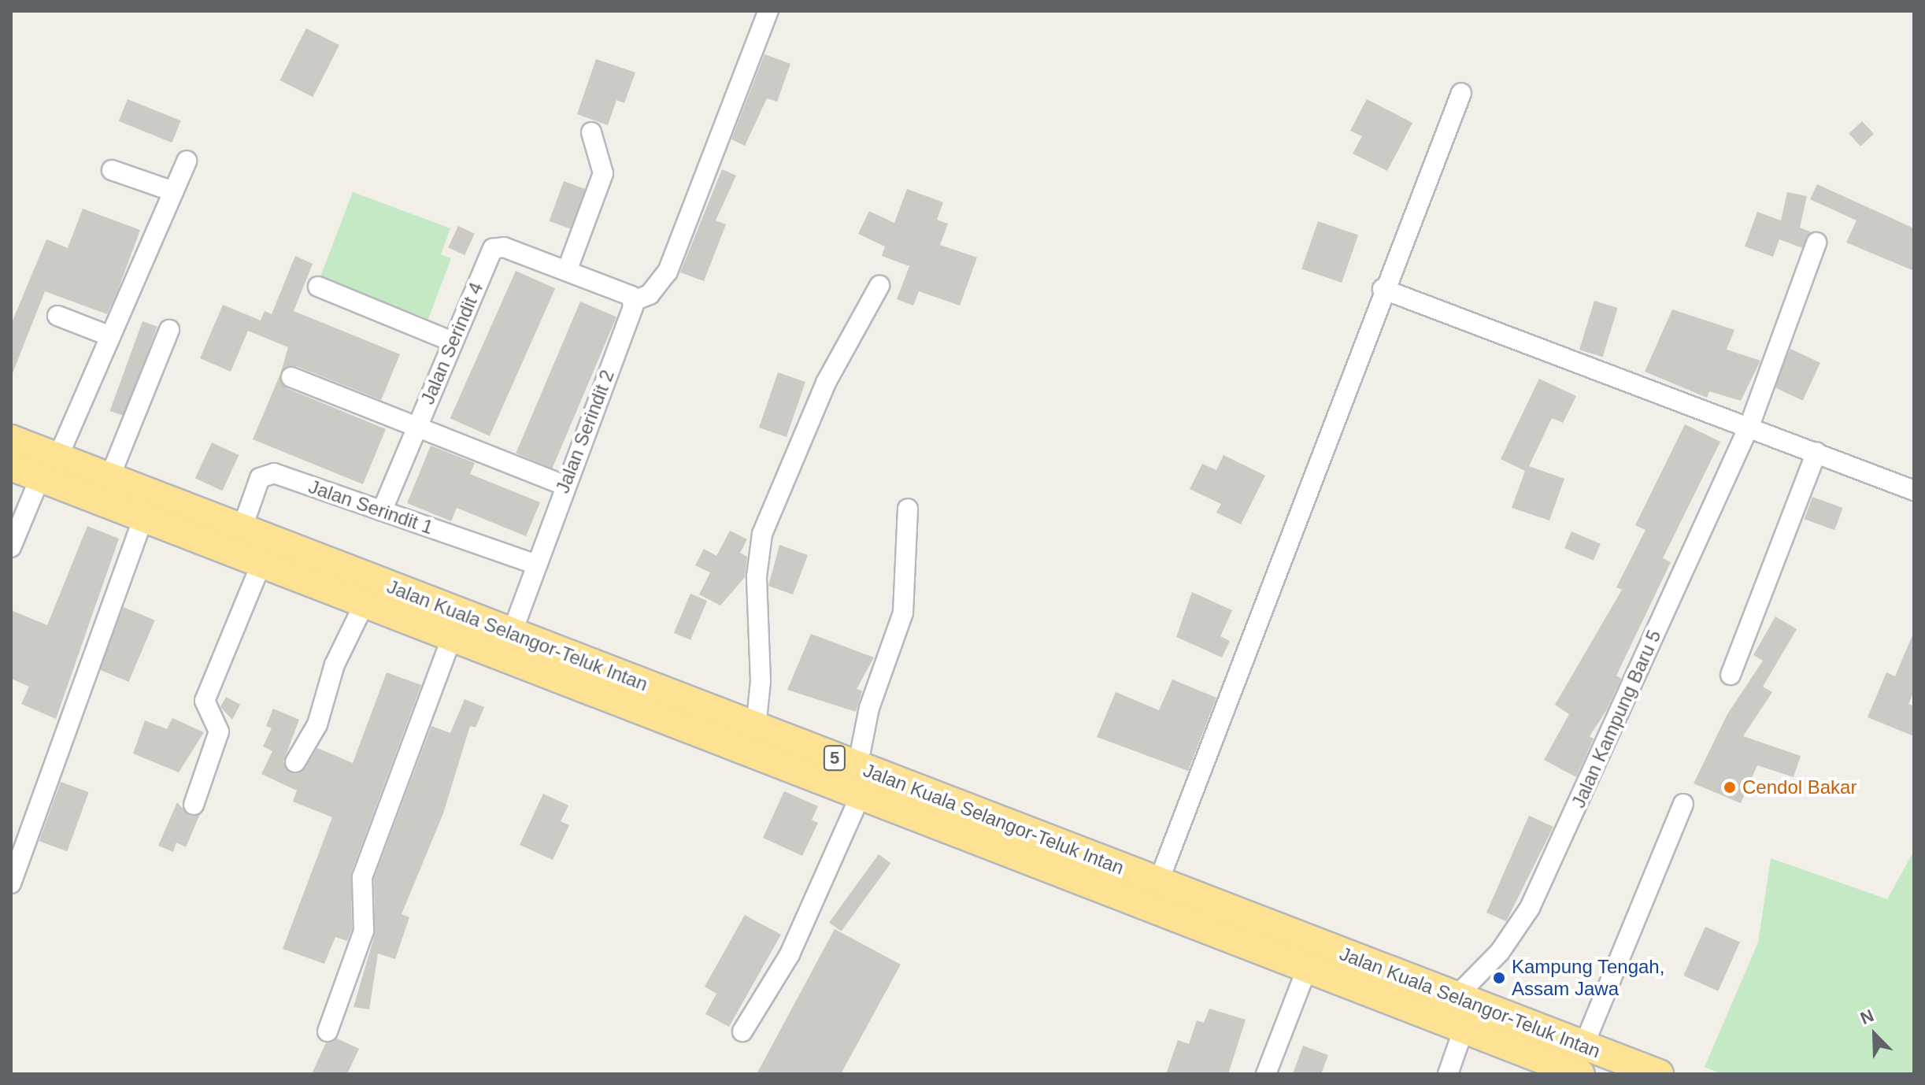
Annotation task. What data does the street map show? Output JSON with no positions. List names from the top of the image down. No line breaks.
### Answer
{"streets":{"highway":["Jalan Kuala Selangor-Teluk Intan","5"],"street":["Jalan Serindit 4","Jalan Serindit 2","Jalan Serindit 1","Jalan Kampung Baru 5"]},"crossings":[["Jalan Serindit 4","Jalan Serindit 1"],["Jalan Serindit 2","Jalan Serindit 1"],["Jalan Serindit 2","Jalan Kuala Selangor-Teluk Intan"],["Jalan Serindit 1","Jalan Kuala Selangor-Teluk Intan"],["Jalan Kuala Selangor-Teluk Intan","Jalan Kampung Baru 5"]],"places":["Cendol Bakar","Kampung Tengah, Assam Jawa"],"north":"top left"}
